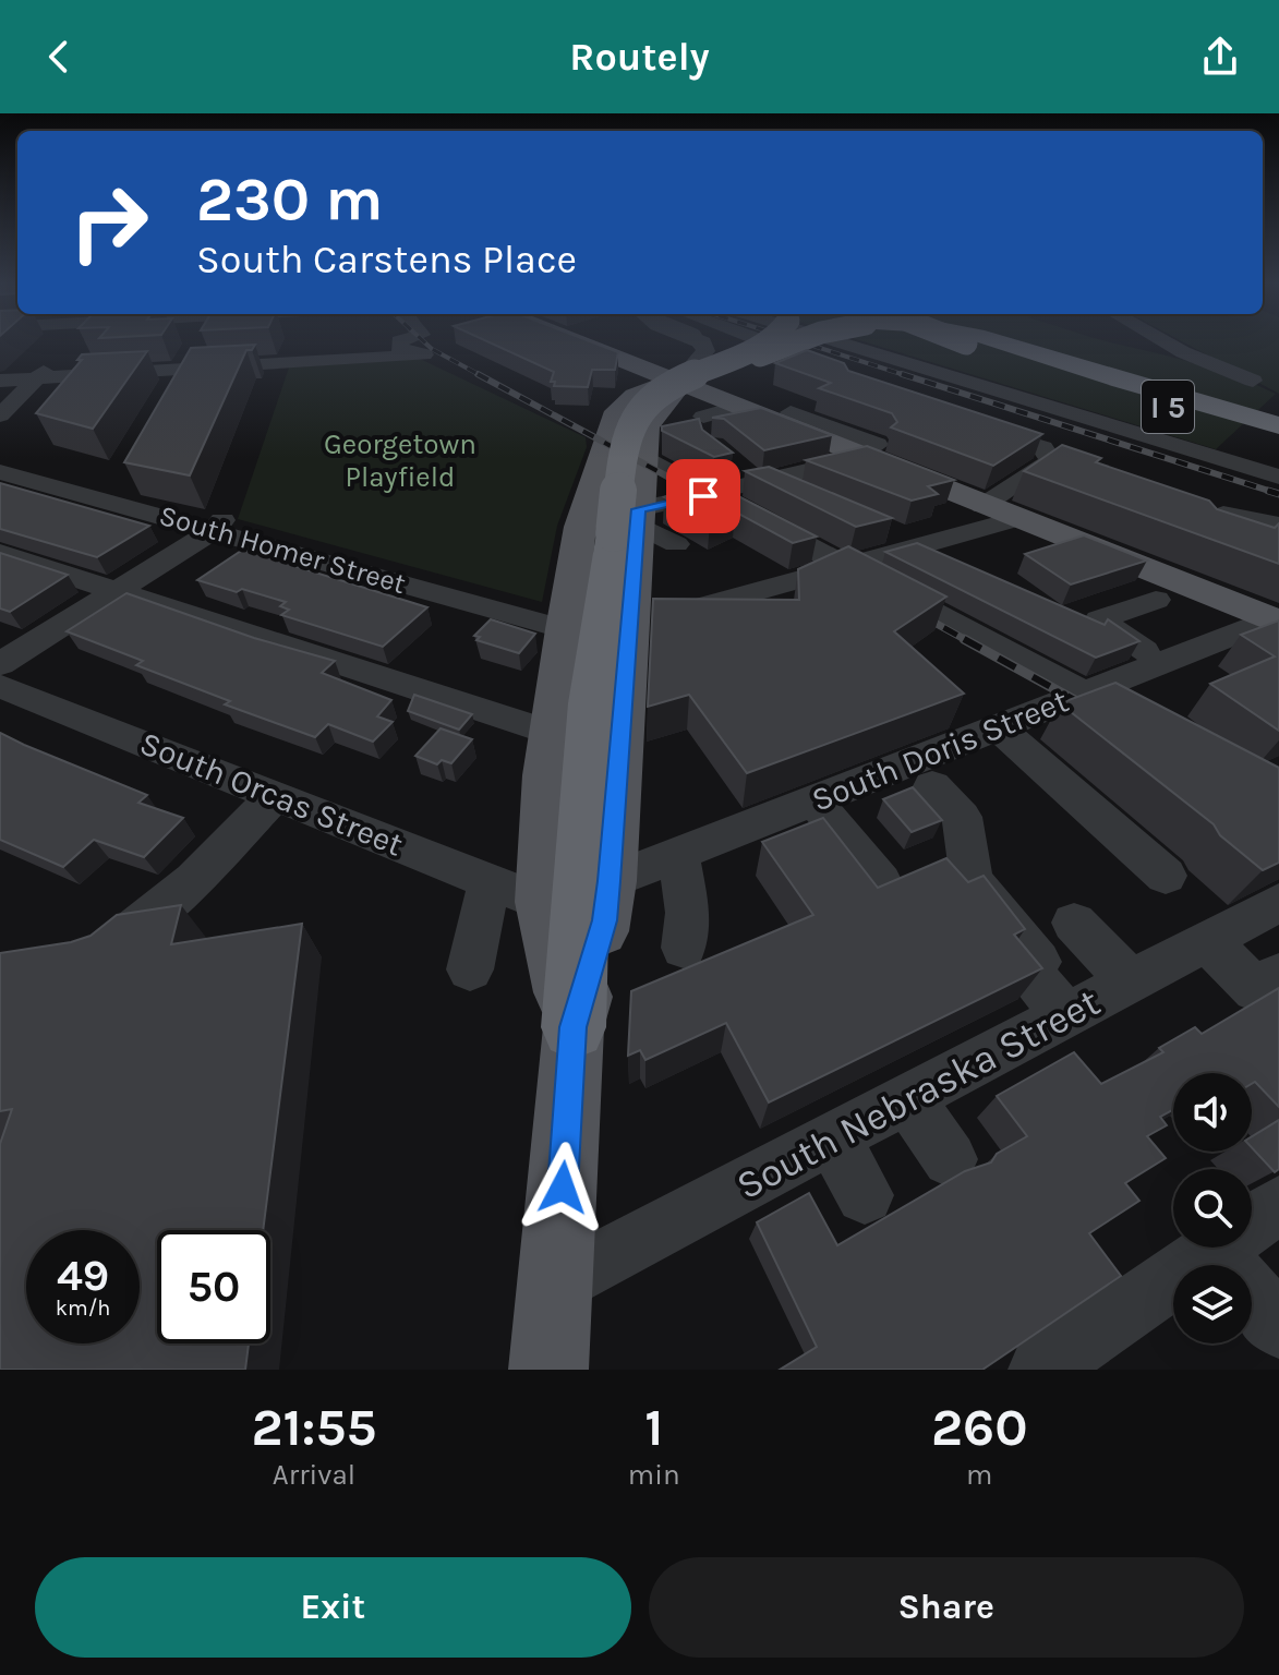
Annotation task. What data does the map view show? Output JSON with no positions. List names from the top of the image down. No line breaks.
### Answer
{"streets":{"highway":["I 5"],"street":["South Homer Street","South Doris Street","South Orcas Street","South Nebraska Street"]},"parks":["Georgetown Playfield"],"page":{"header":"Routely","turn":["230 m","South Carstens Place"],"speed":"49 km/h","limit":"50","eta":["21:55","Arrival","1","min","260","m"],"buttons":["Exit","Share"]}}
